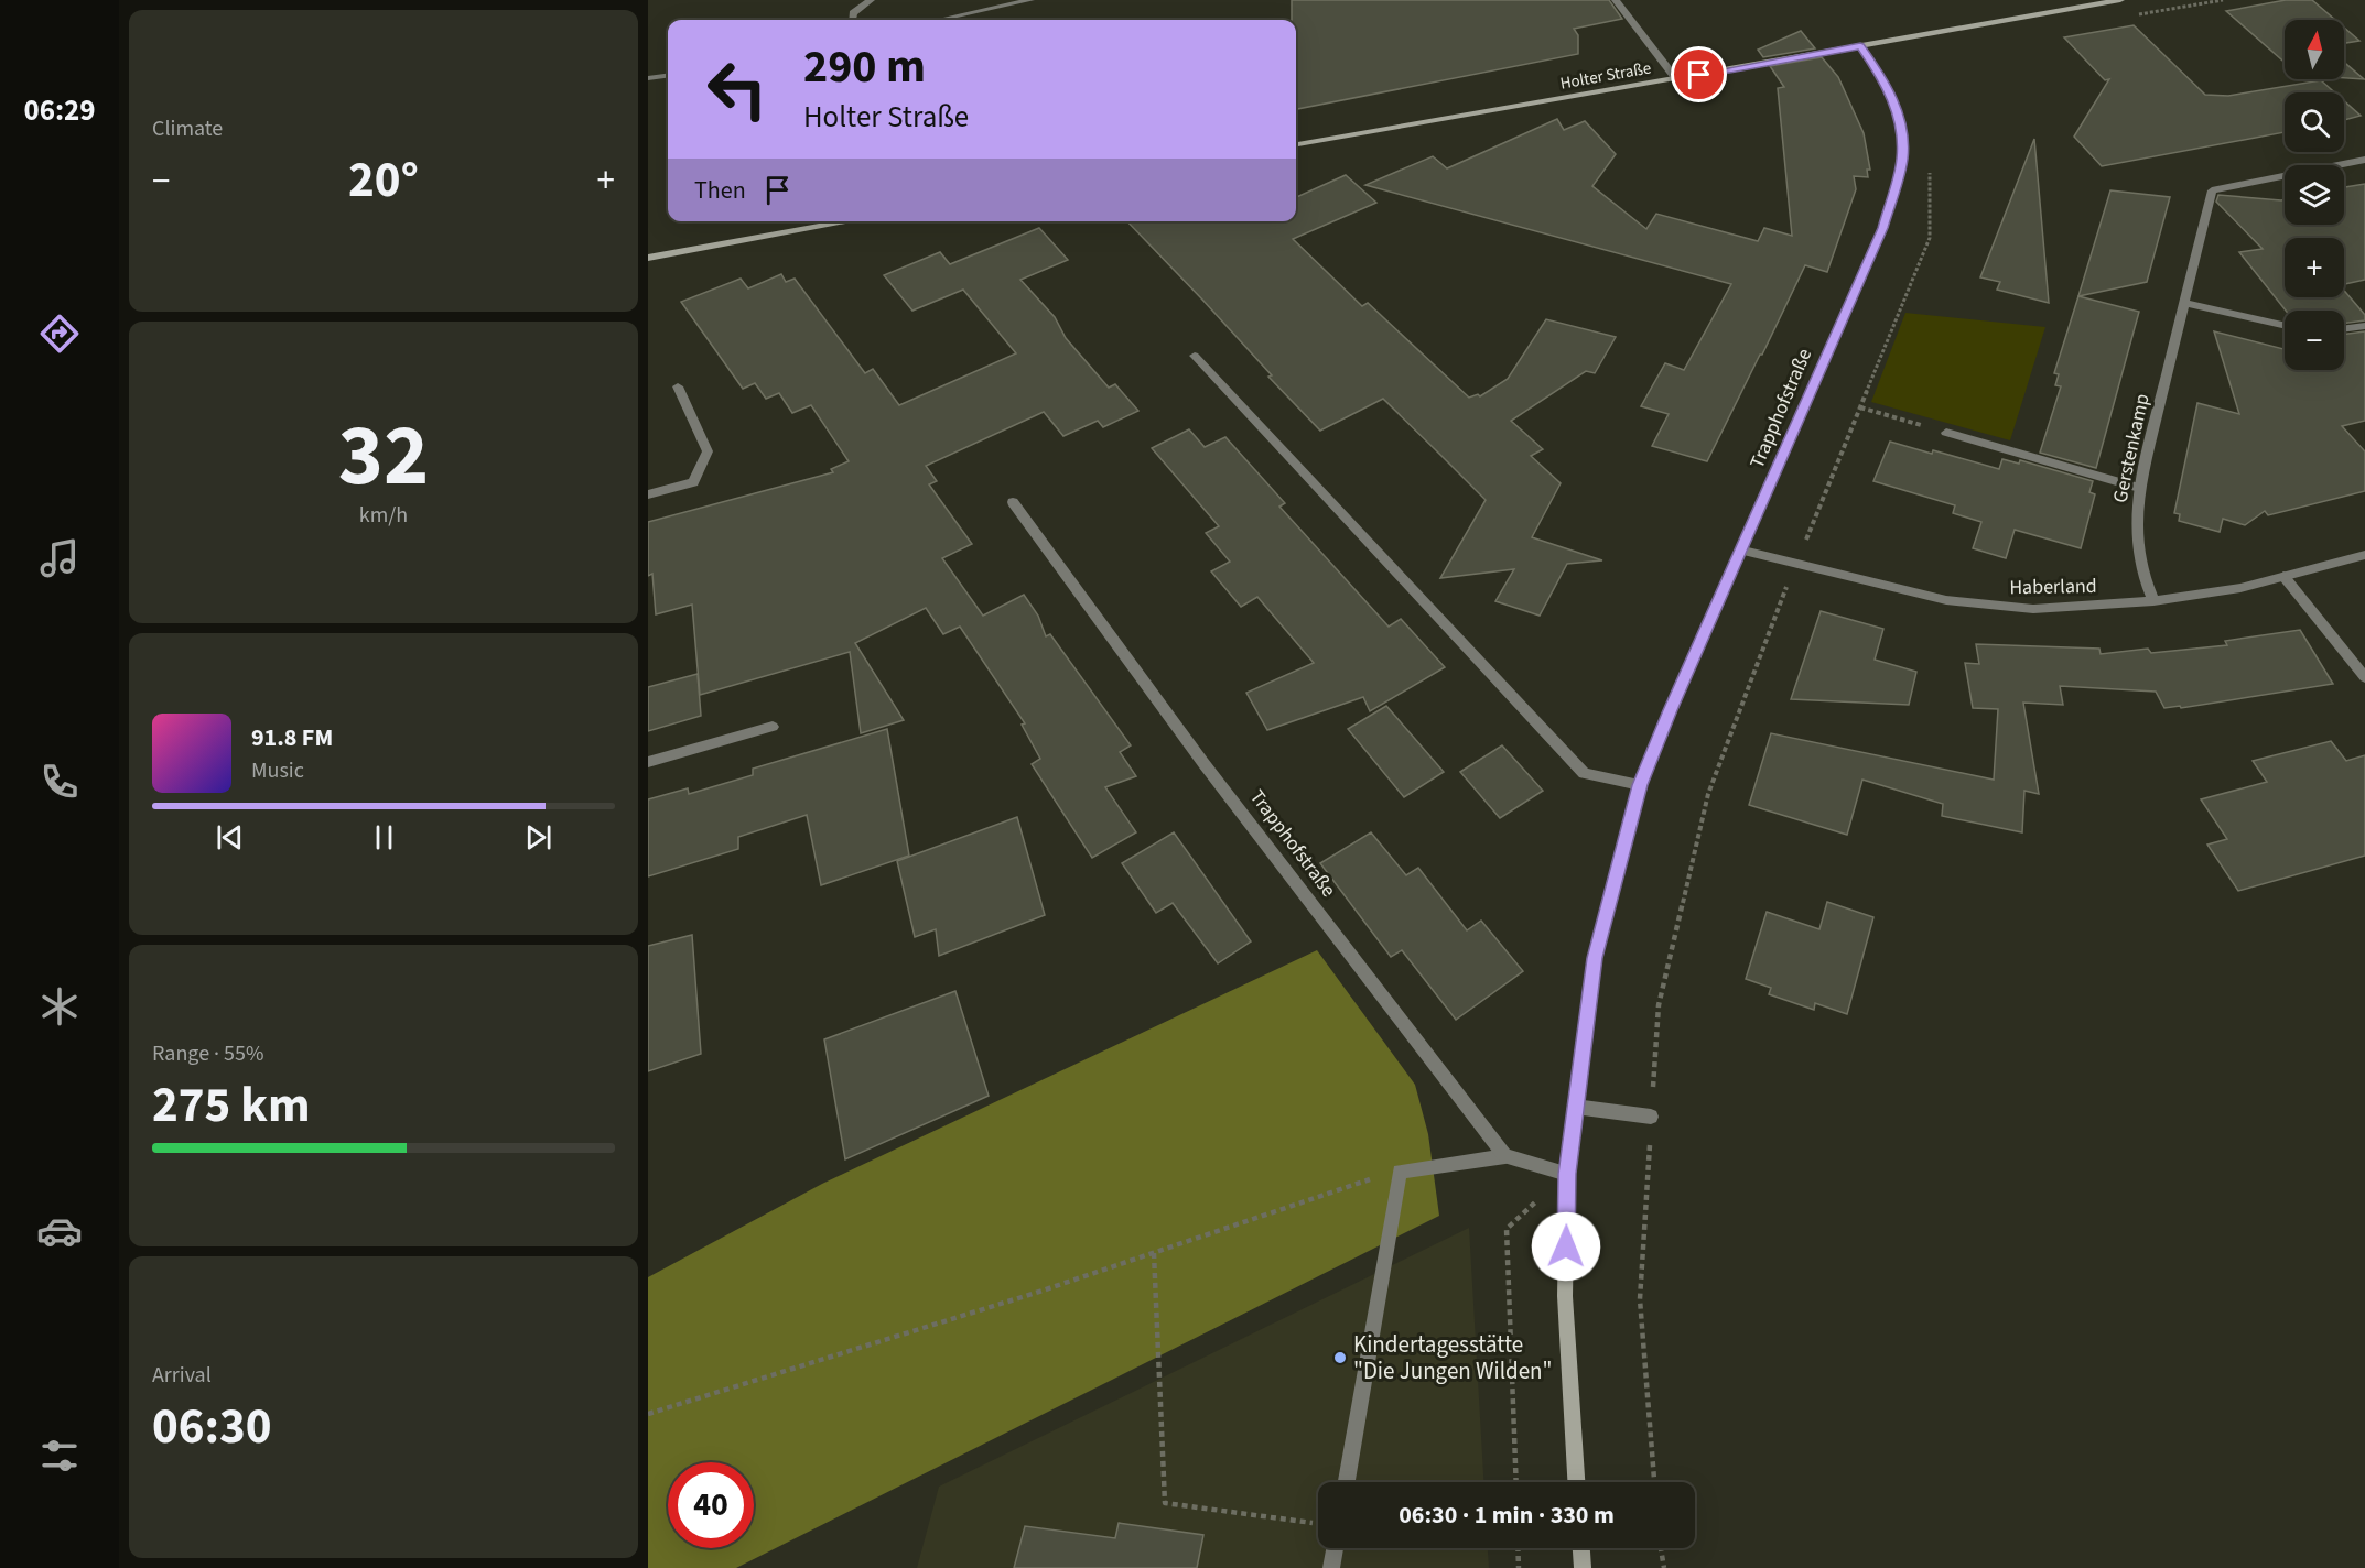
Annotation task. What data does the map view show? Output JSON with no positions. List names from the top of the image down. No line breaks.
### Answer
{"streets":{"street":["Holter Straße","Trapphofstraße","Gerstenkamp","Haberland"]},"crossings":[["Holter Straße","Trapphofstraße"],["Trapphofstraße","Haberland"],["Gerstenkamp","Haberland"]],"places":["Kindertagesstätte \"Die Jungen Wilden\""],"north":"top","page":{"tabs":"06:29","tile":["Climate",["32","km/h"],["Range · 55%","275 km"],["Arrival","06:30"]],"map_buttons":["+","−"],"turn":["290 m","Holter Straße"],"heat":["−","20°","+"],"then":"Then","song":["91.8 FM","Music"],"limit":"40","trip":"06:30 · 1 min · 330 m"}}
